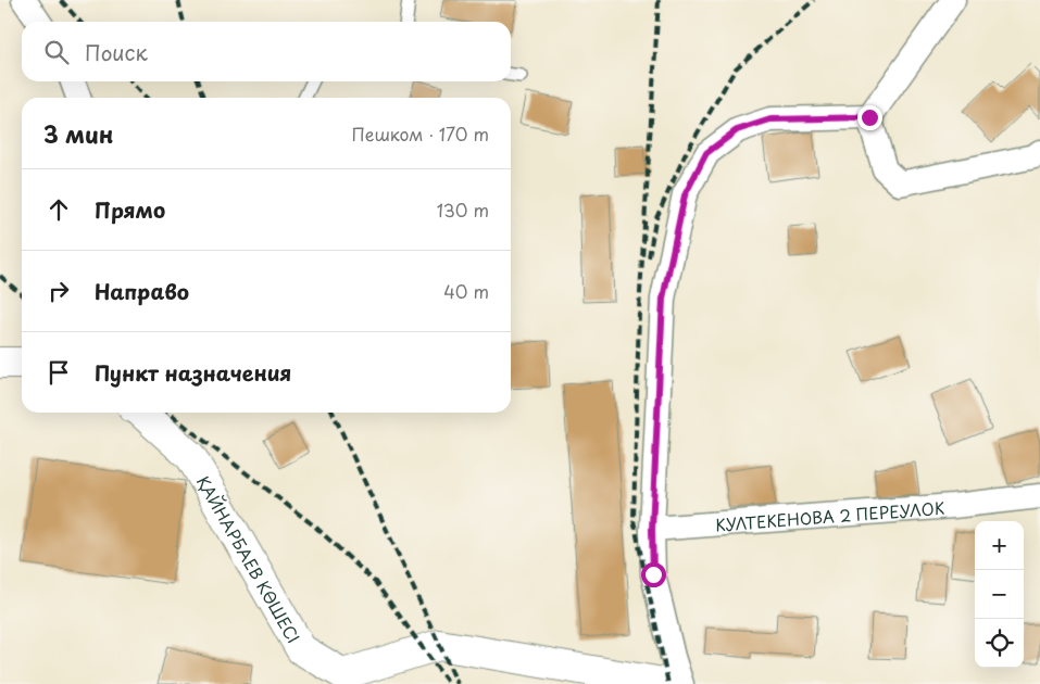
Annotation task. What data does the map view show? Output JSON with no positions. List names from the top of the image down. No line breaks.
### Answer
{"streets":{"street":["КУЛТЕКЕНОВА 2 ПЕРЕУЛОК","ҚАЙНАРБАЕВ КӨШЕСІ"]},"page":{"search":"Поиск","heading":["3 мин","Пешком · 170 m"],"list":[["Прямо","130 m"],["Направо","40 m"],"Пункт назначения"],"map_buttons":["+","−"]}}
